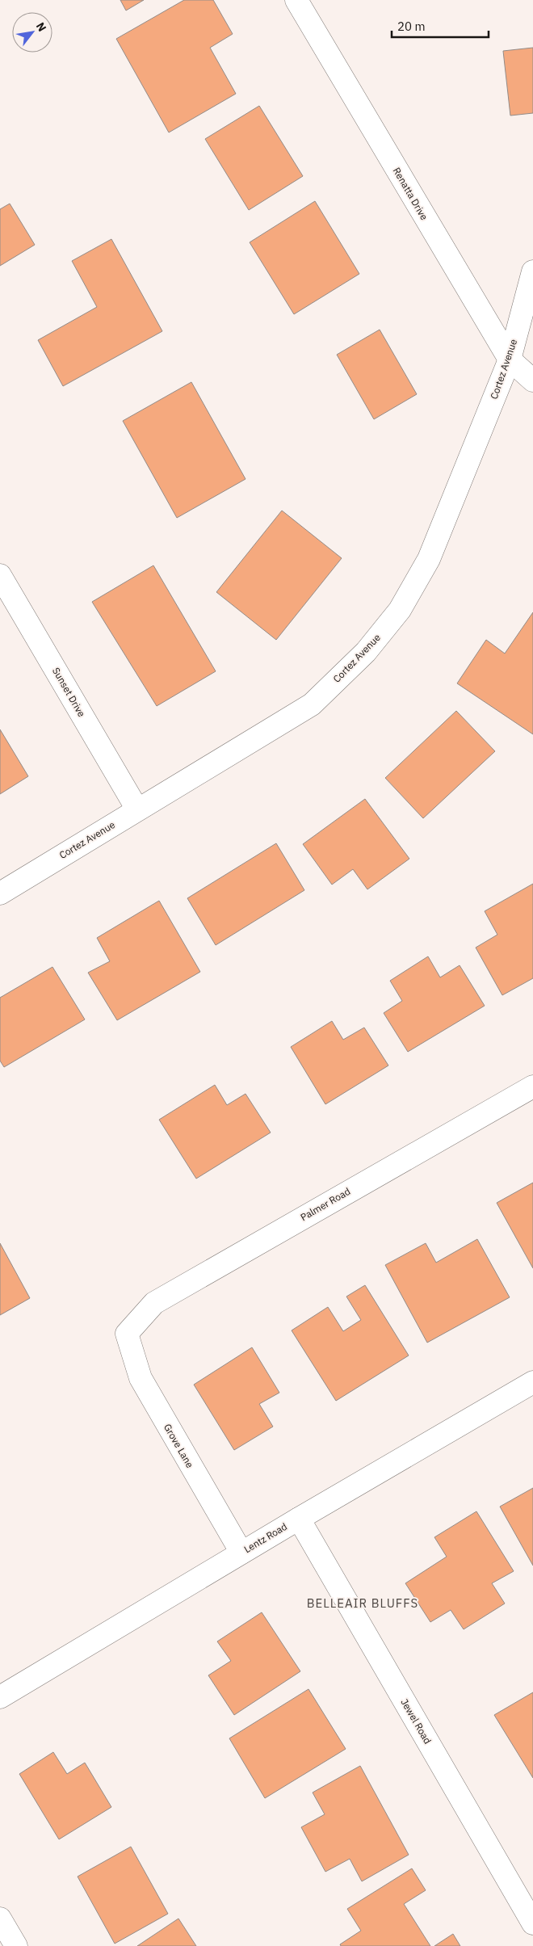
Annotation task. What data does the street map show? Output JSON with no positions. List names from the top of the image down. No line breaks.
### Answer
{"streets":{"street":["Renatta Drive","Cortez Avenue","Sunset Drive","Palmer Road","Grove Lane","Lentz Road","Jewel Road"]},"crossings":[["Renatta Drive","Cortez Avenue"],["Cortez Avenue","Sunset Drive"],["Palmer Road","Grove Lane"],["Grove Lane","Lentz Road"],["Lentz Road","Jewel Road"]],"districts":["BELLEAIR BLUFFS"],"scale_bar":"20 m","north":"top right"}
